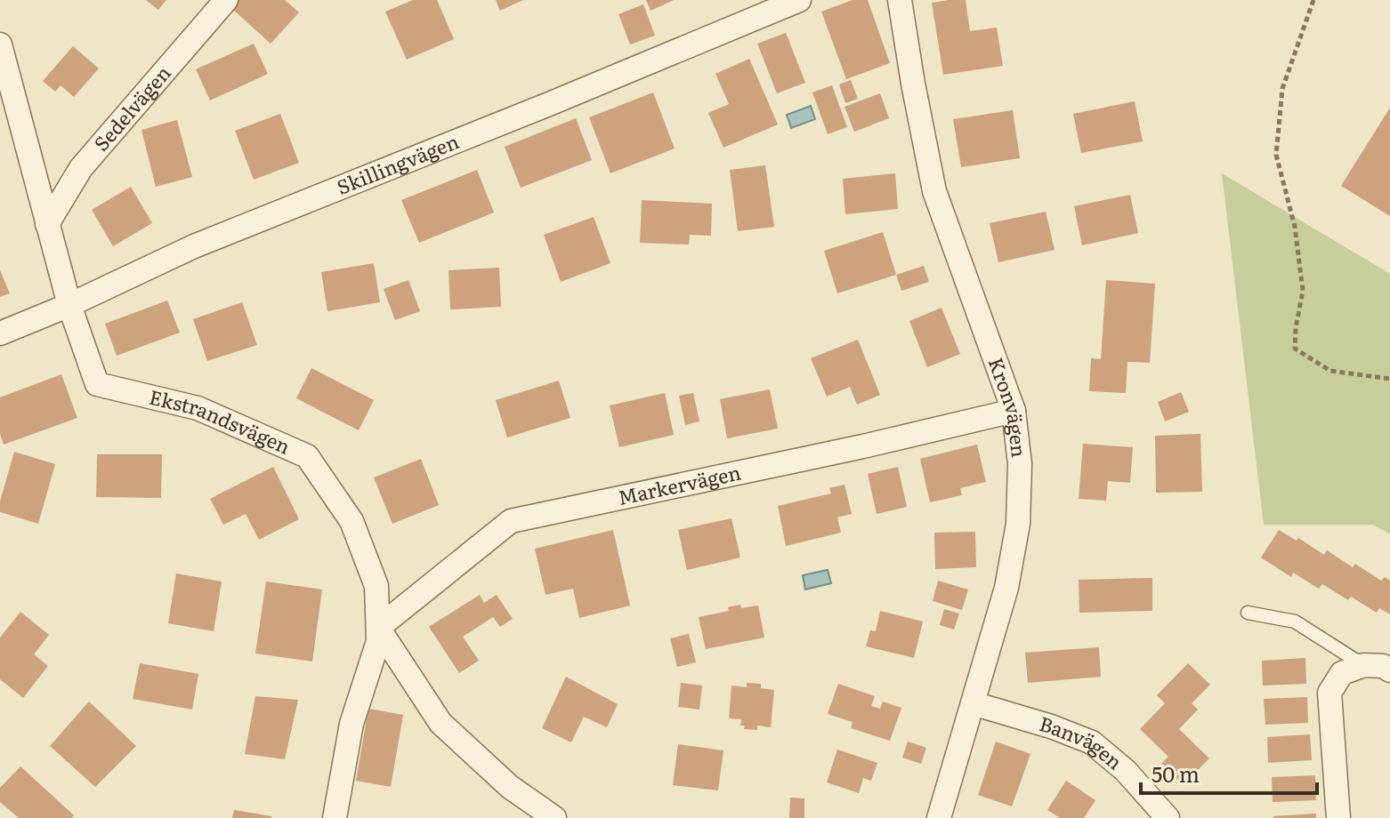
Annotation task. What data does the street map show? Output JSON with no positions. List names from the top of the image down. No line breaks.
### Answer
{"streets":{"street":["Sedelvägen","Skillingvägen","Kronvägen","Ekstrandsvägen","Markervägen","Banvägen"]},"crossings":[["Sedelvägen","Ekstrandsvägen"],["Skillingvägen","Ekstrandsvägen"],["Kronvägen","Markervägen"],["Kronvägen","Banvägen"],["Ekstrandsvägen","Markervägen"]],"scale_bar":"50 m"}
